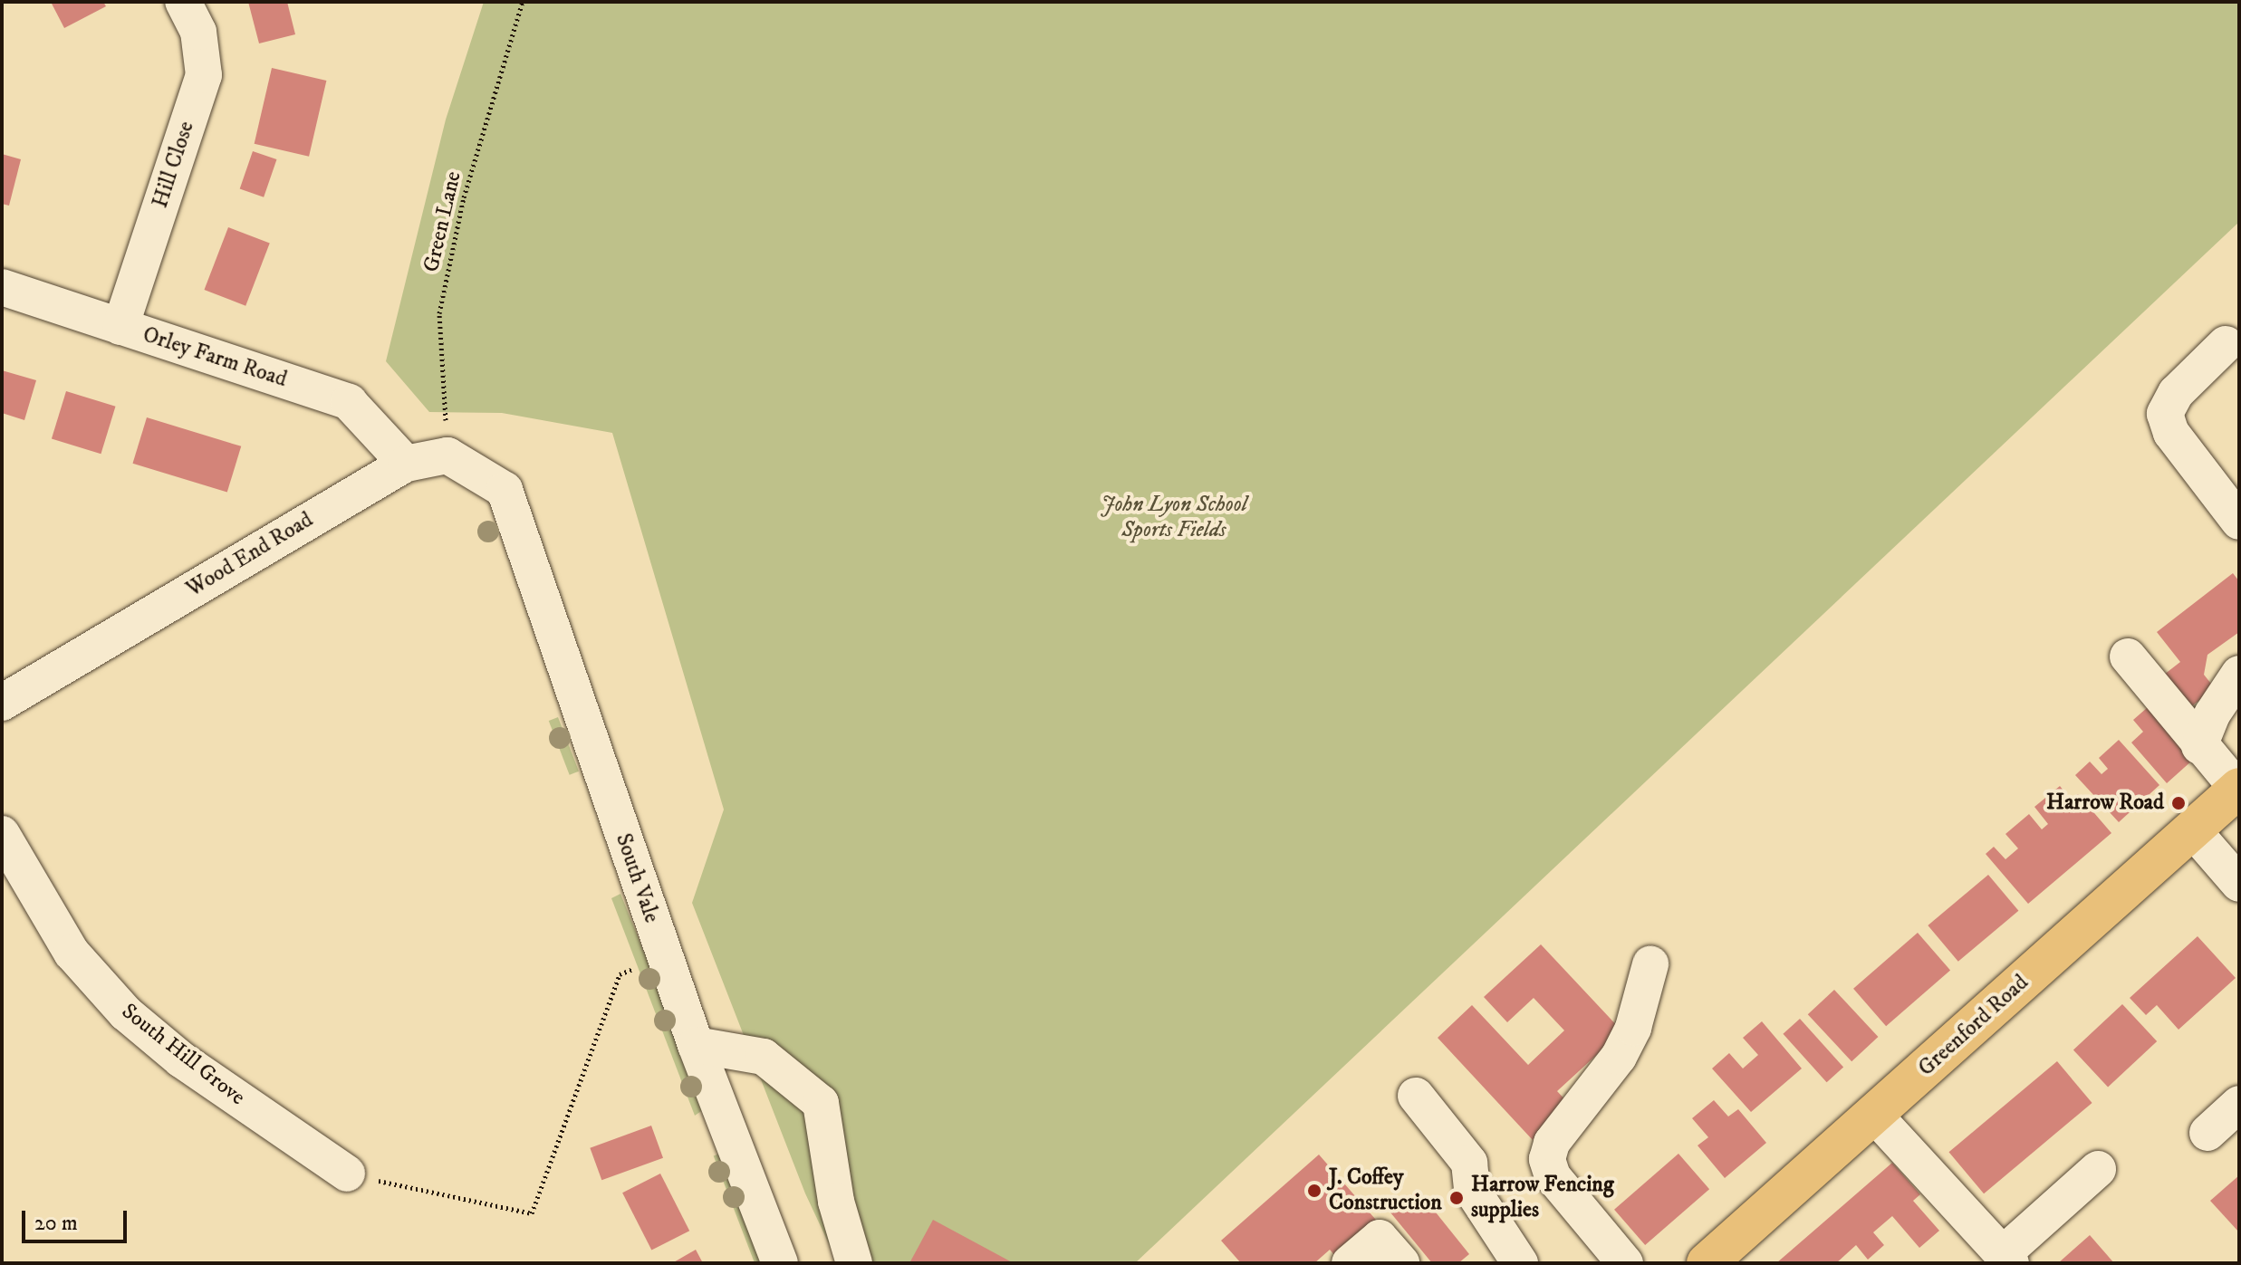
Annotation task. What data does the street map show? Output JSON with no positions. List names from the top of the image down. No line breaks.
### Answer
{"streets":{"main road":["Greenford Road"],"street":["Hill Close","Orley Farm Road","Wood End Road","South Vale","South Hill Grove"],"path":["Green Lane"]},"crossings":[["Hill Close","Orley Farm Road"],["Green Lane","Wood End Road"],["Green Lane","South Vale"],["Orley Farm Road","Wood End Road"],["Wood End Road","South Vale"]],"parks":["John Lyon School Sports Fields"],"places":["Harrow Road","J. Coffey Construction","Harrow Fencing supplies"],"scale_bar":"20 m"}
